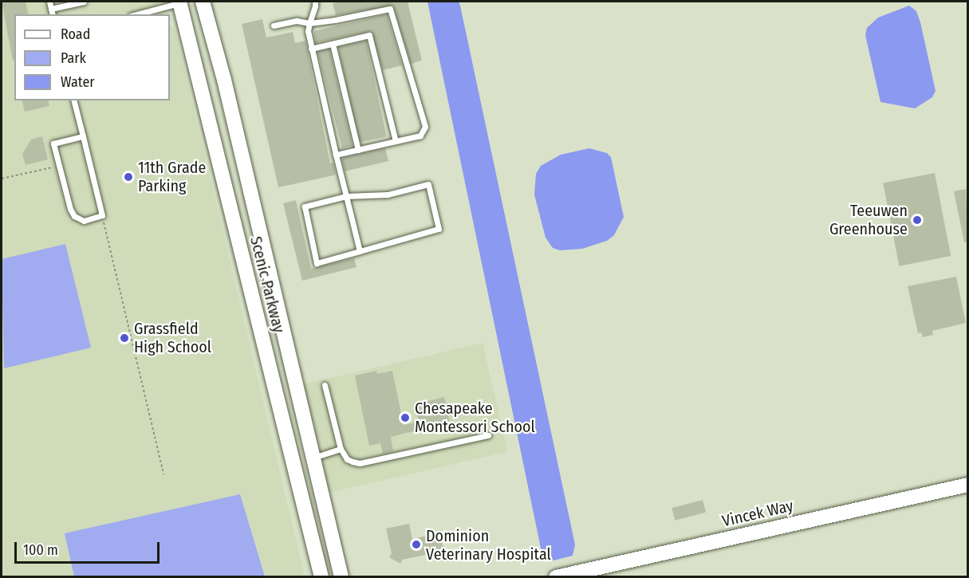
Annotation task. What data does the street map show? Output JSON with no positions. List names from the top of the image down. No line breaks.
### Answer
{"streets":{"street":["Scenic Parkway","Vincek Way"]},"places":["11th Grade Parking","Teeuwen Greenhouse","Grassfield High School","Chesapeake Montessori School","Dominion Veterinary Hospital"],"legend":["Road","Park","Water"],"scale_bar":"100 m"}
